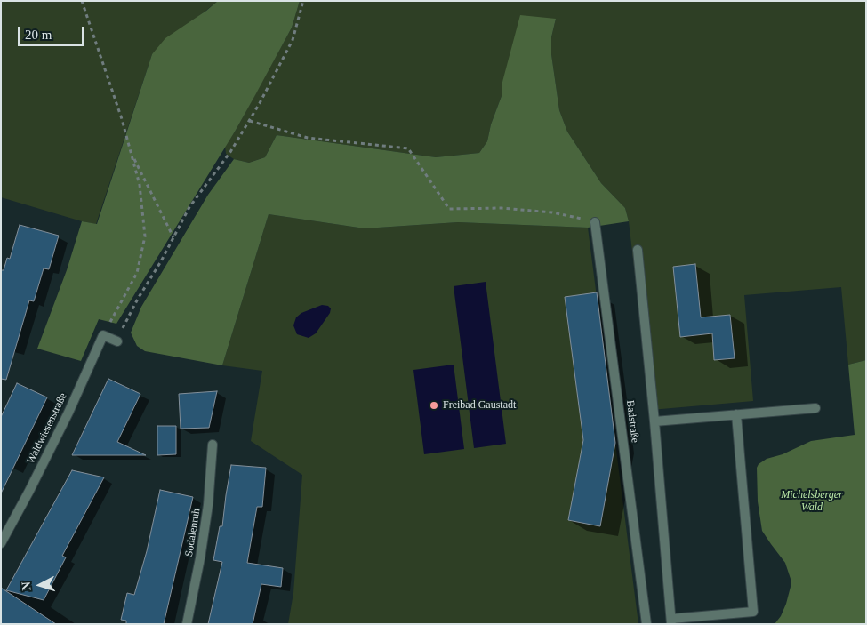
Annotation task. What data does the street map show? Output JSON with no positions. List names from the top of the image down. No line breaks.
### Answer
{"streets":{"street":["Badstraße","Waldwiesenstraße","Sodalenruh"]},"parks":["Michelsberger Wald"],"places":["Freibad Gaustadt"],"scale_bar":"20 m","north":"left"}
